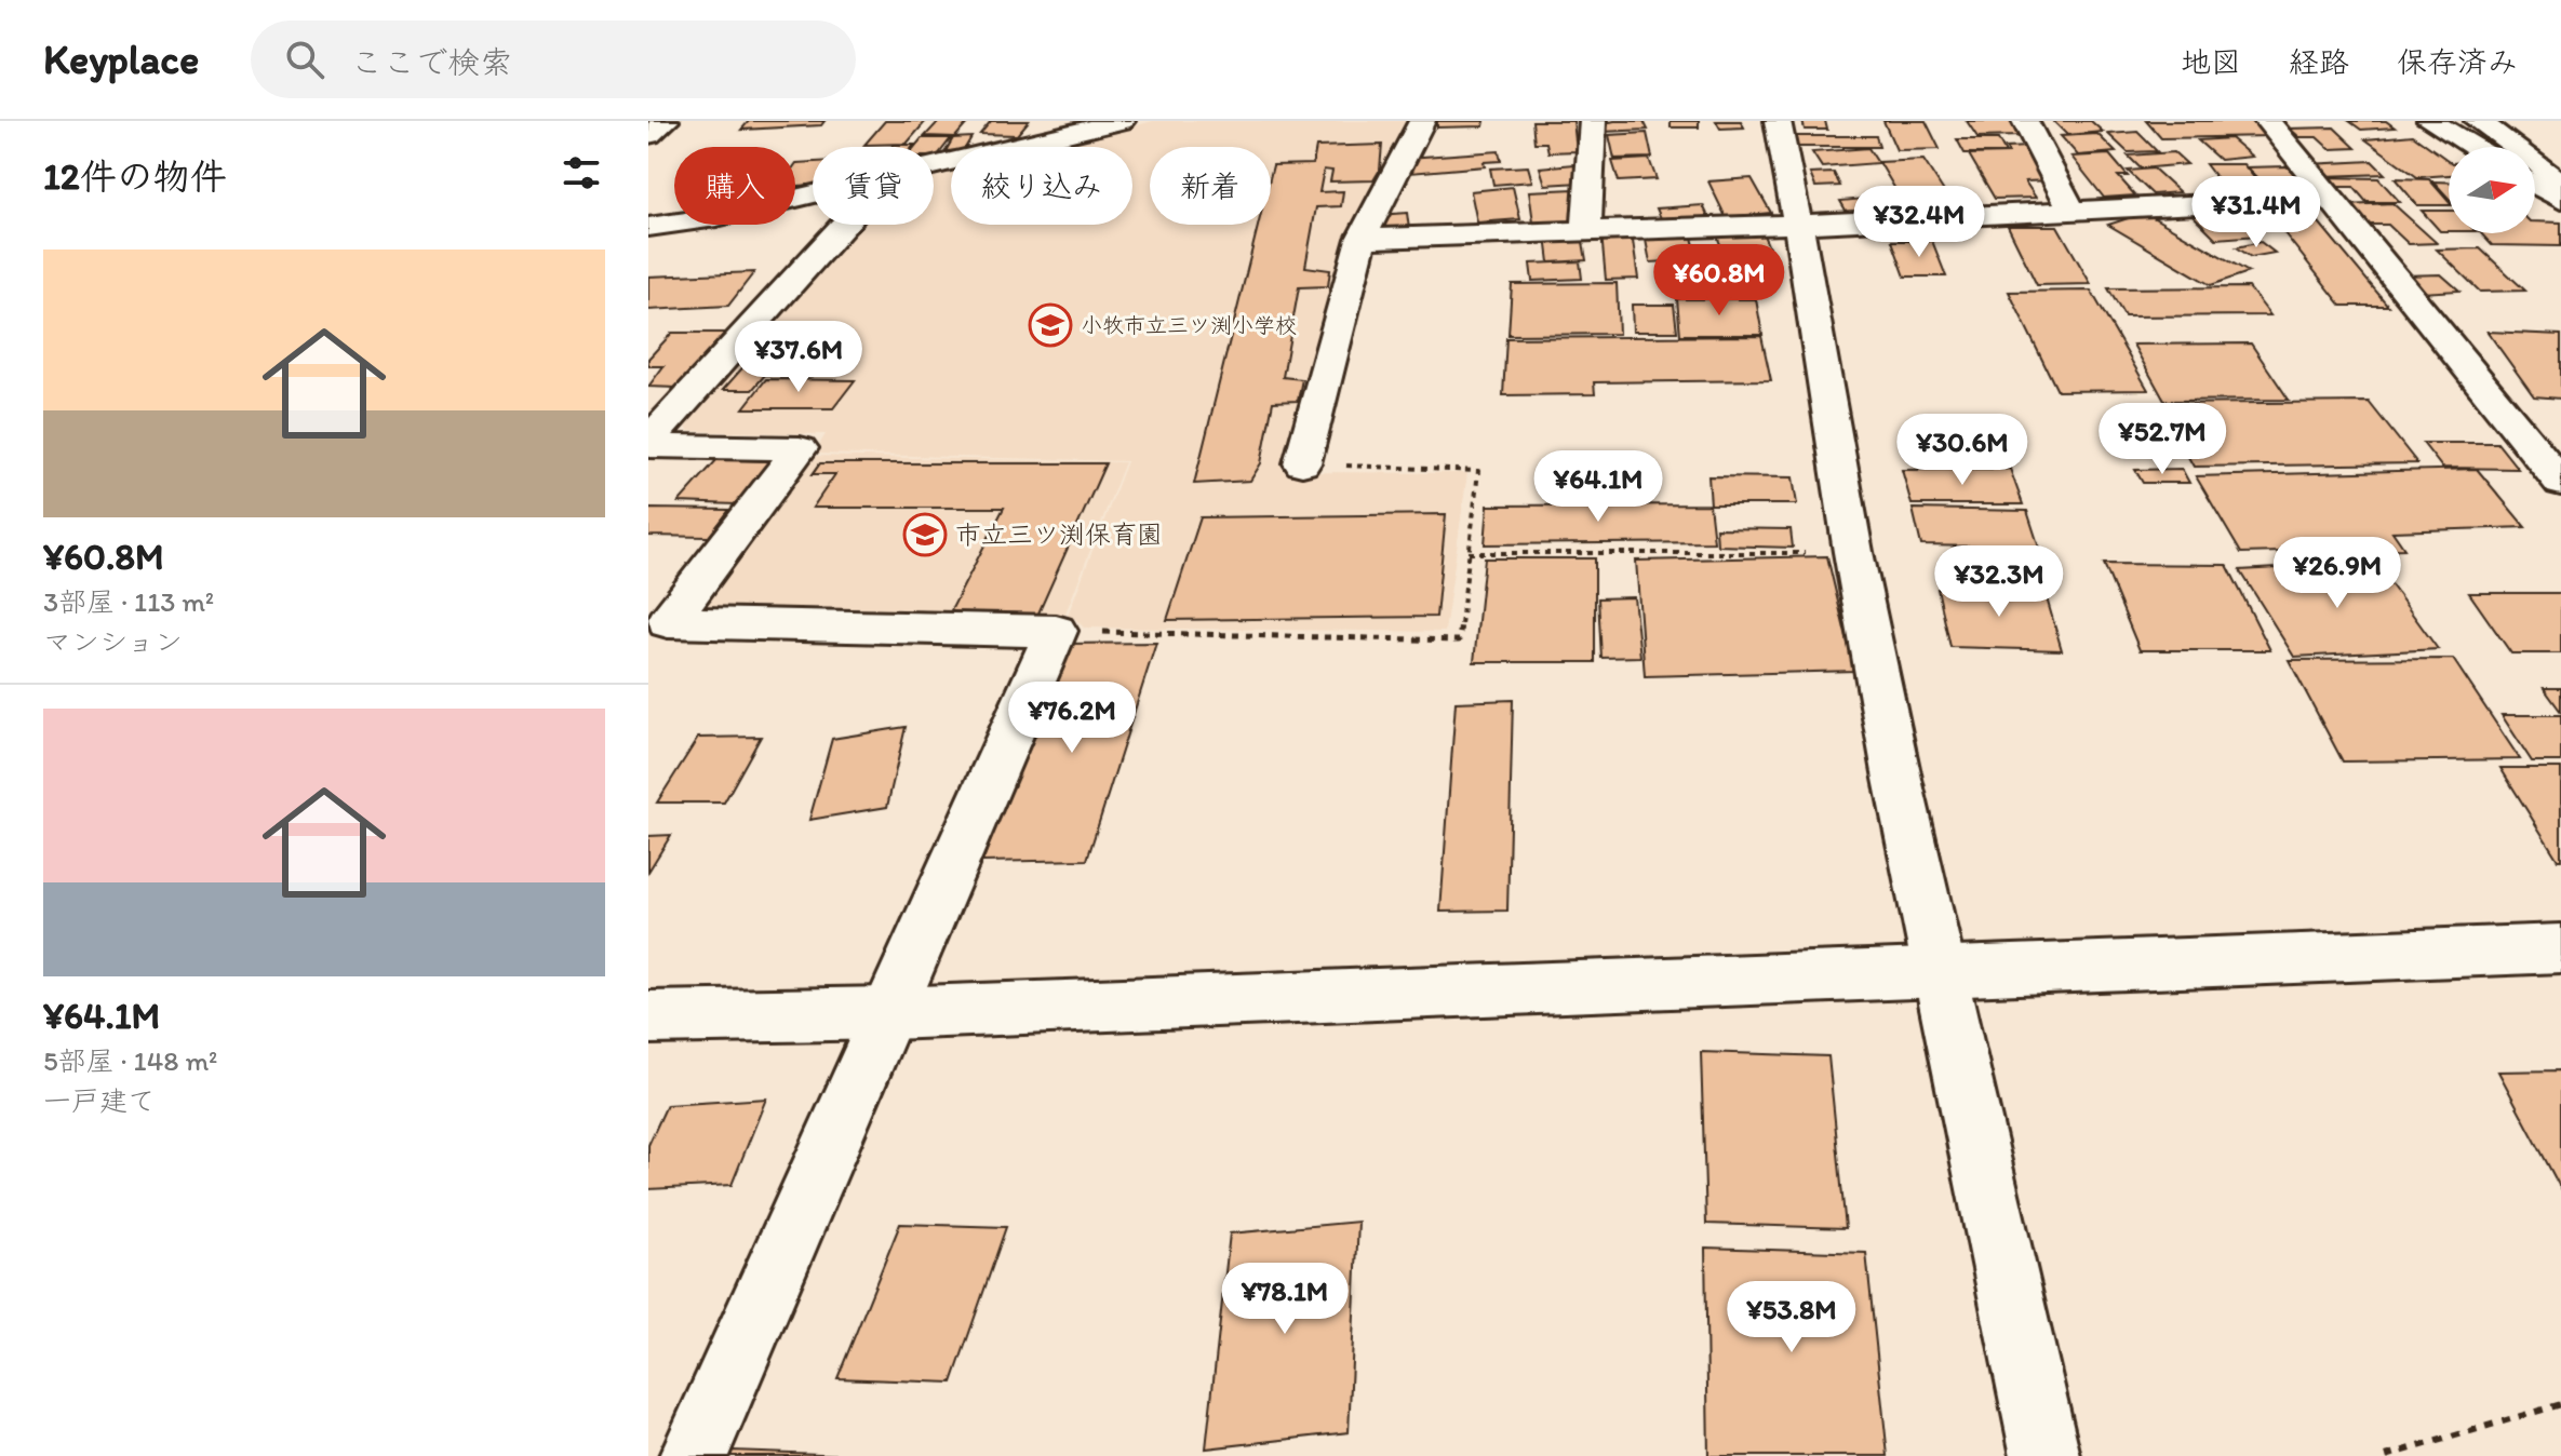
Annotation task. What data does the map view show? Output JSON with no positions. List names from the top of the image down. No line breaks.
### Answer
{"places":{"school or university":["小牧市立三ツ渕小学校","市立三ツ渕保育園"]},"north":"right","page":{"header":"Keyplace","search":"ここで検索","nav":["地図","経路","保存済み"],"heading":"12件の物件","chip":["購入","賃貸","絞り込み","新着"],"price":["¥31.4M","¥32.4M","¥60.8M","¥37.6M","¥52.7M","¥30.6M","¥64.1M","¥26.9M","¥32.3M","¥76.2M","¥78.1M","¥53.8M"],"list":[{"name":"¥60.8M","note":"3部屋 · 113 m² · マンション"},{"name":"¥64.1M","note":"5部屋 · 148 m² · 一戸建て"}]}}
